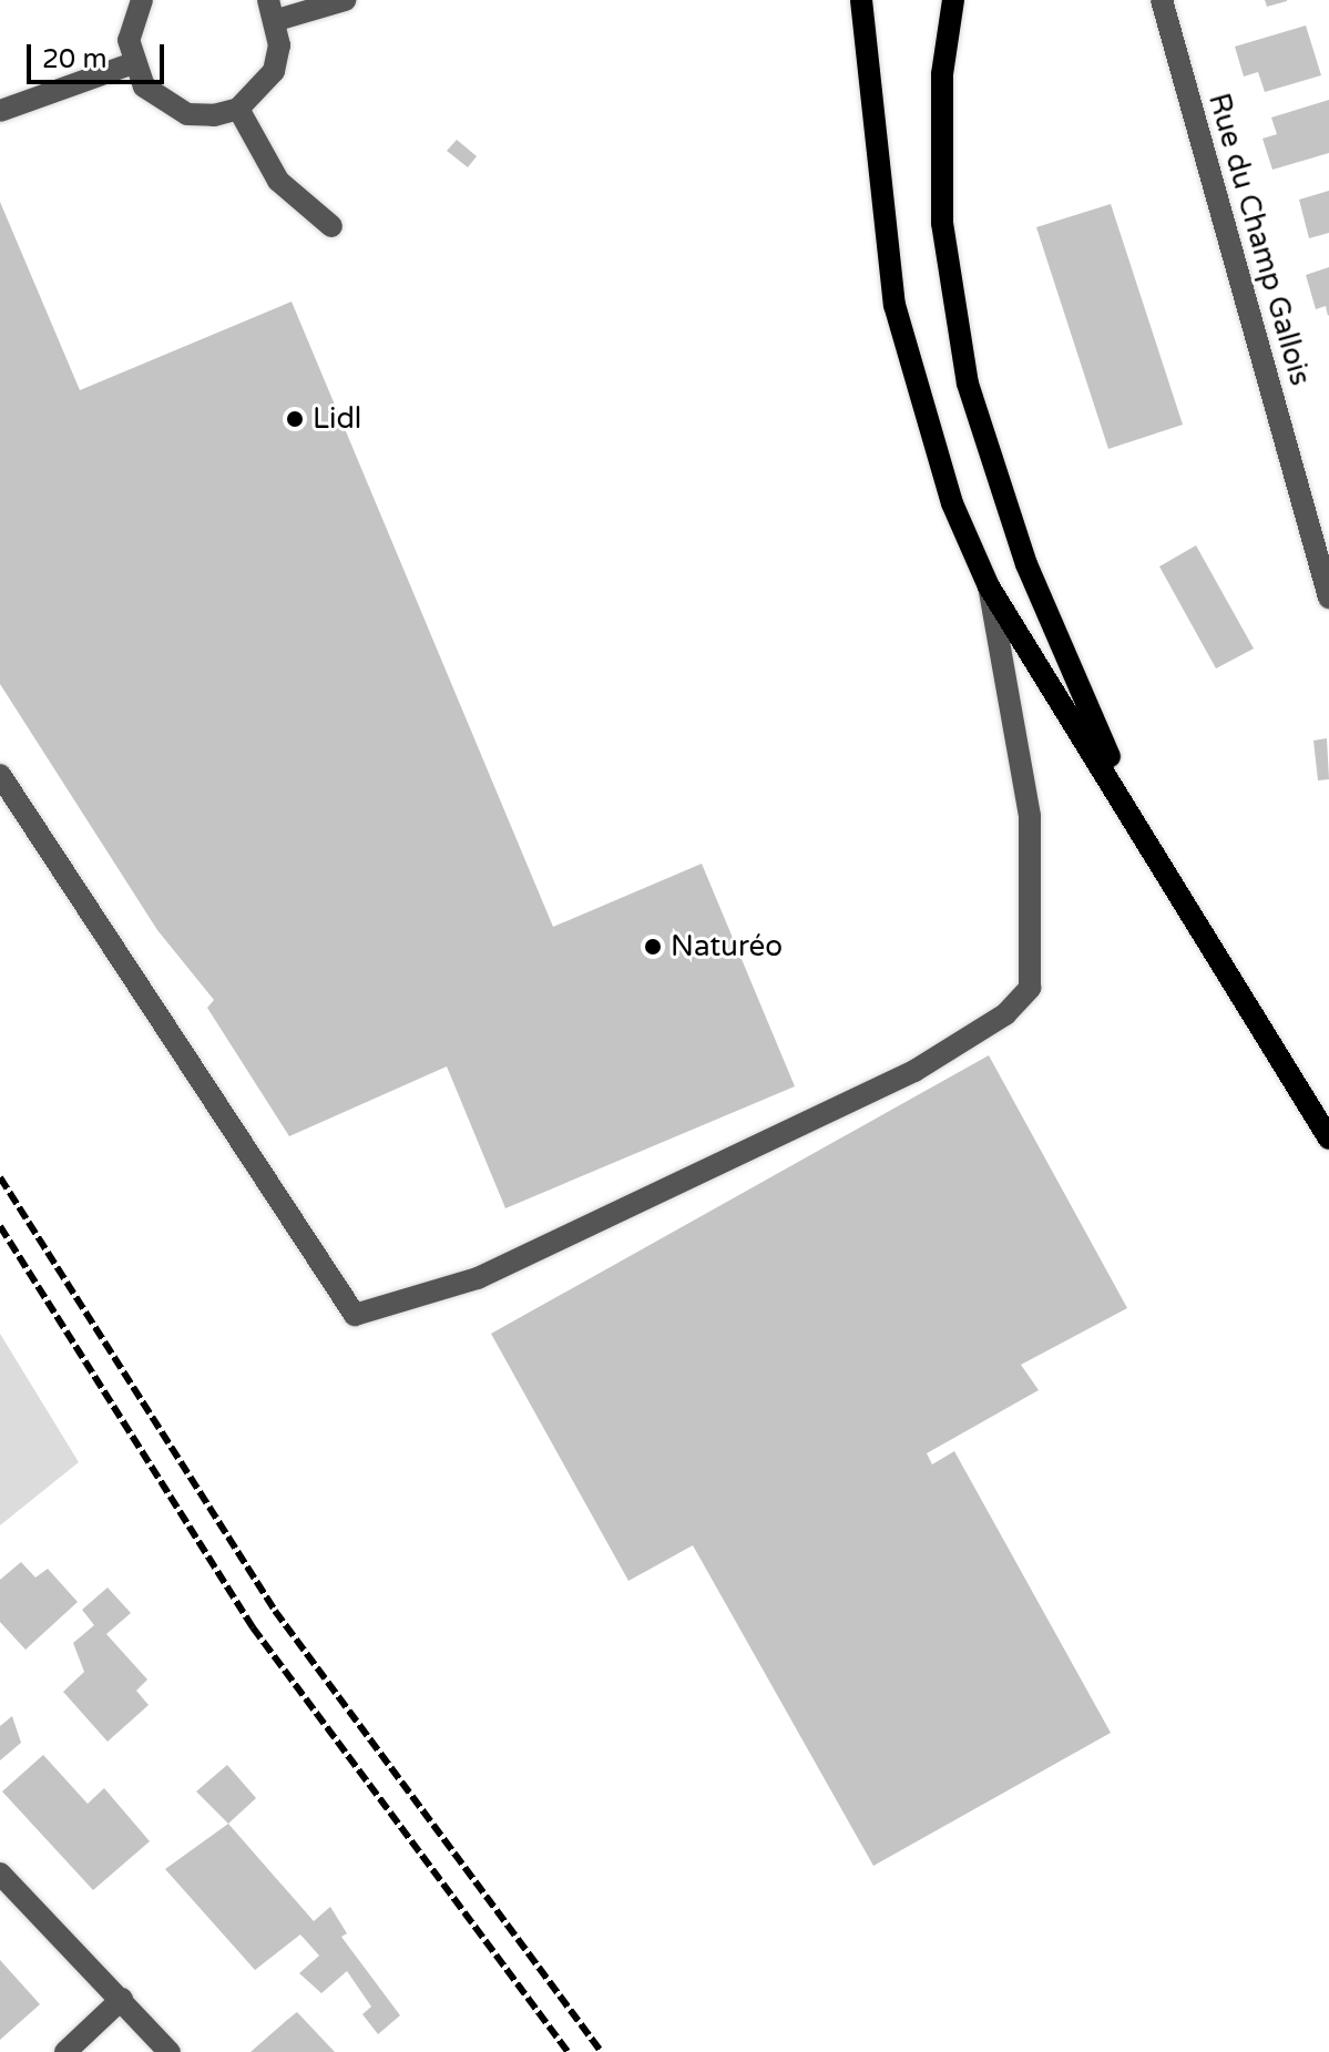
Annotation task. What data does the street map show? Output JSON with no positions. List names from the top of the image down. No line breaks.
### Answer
{"streets":{"street":["Rue du Champ Gallois"]},"places":["Lidl","Naturéo"],"scale_bar":"20 m"}
